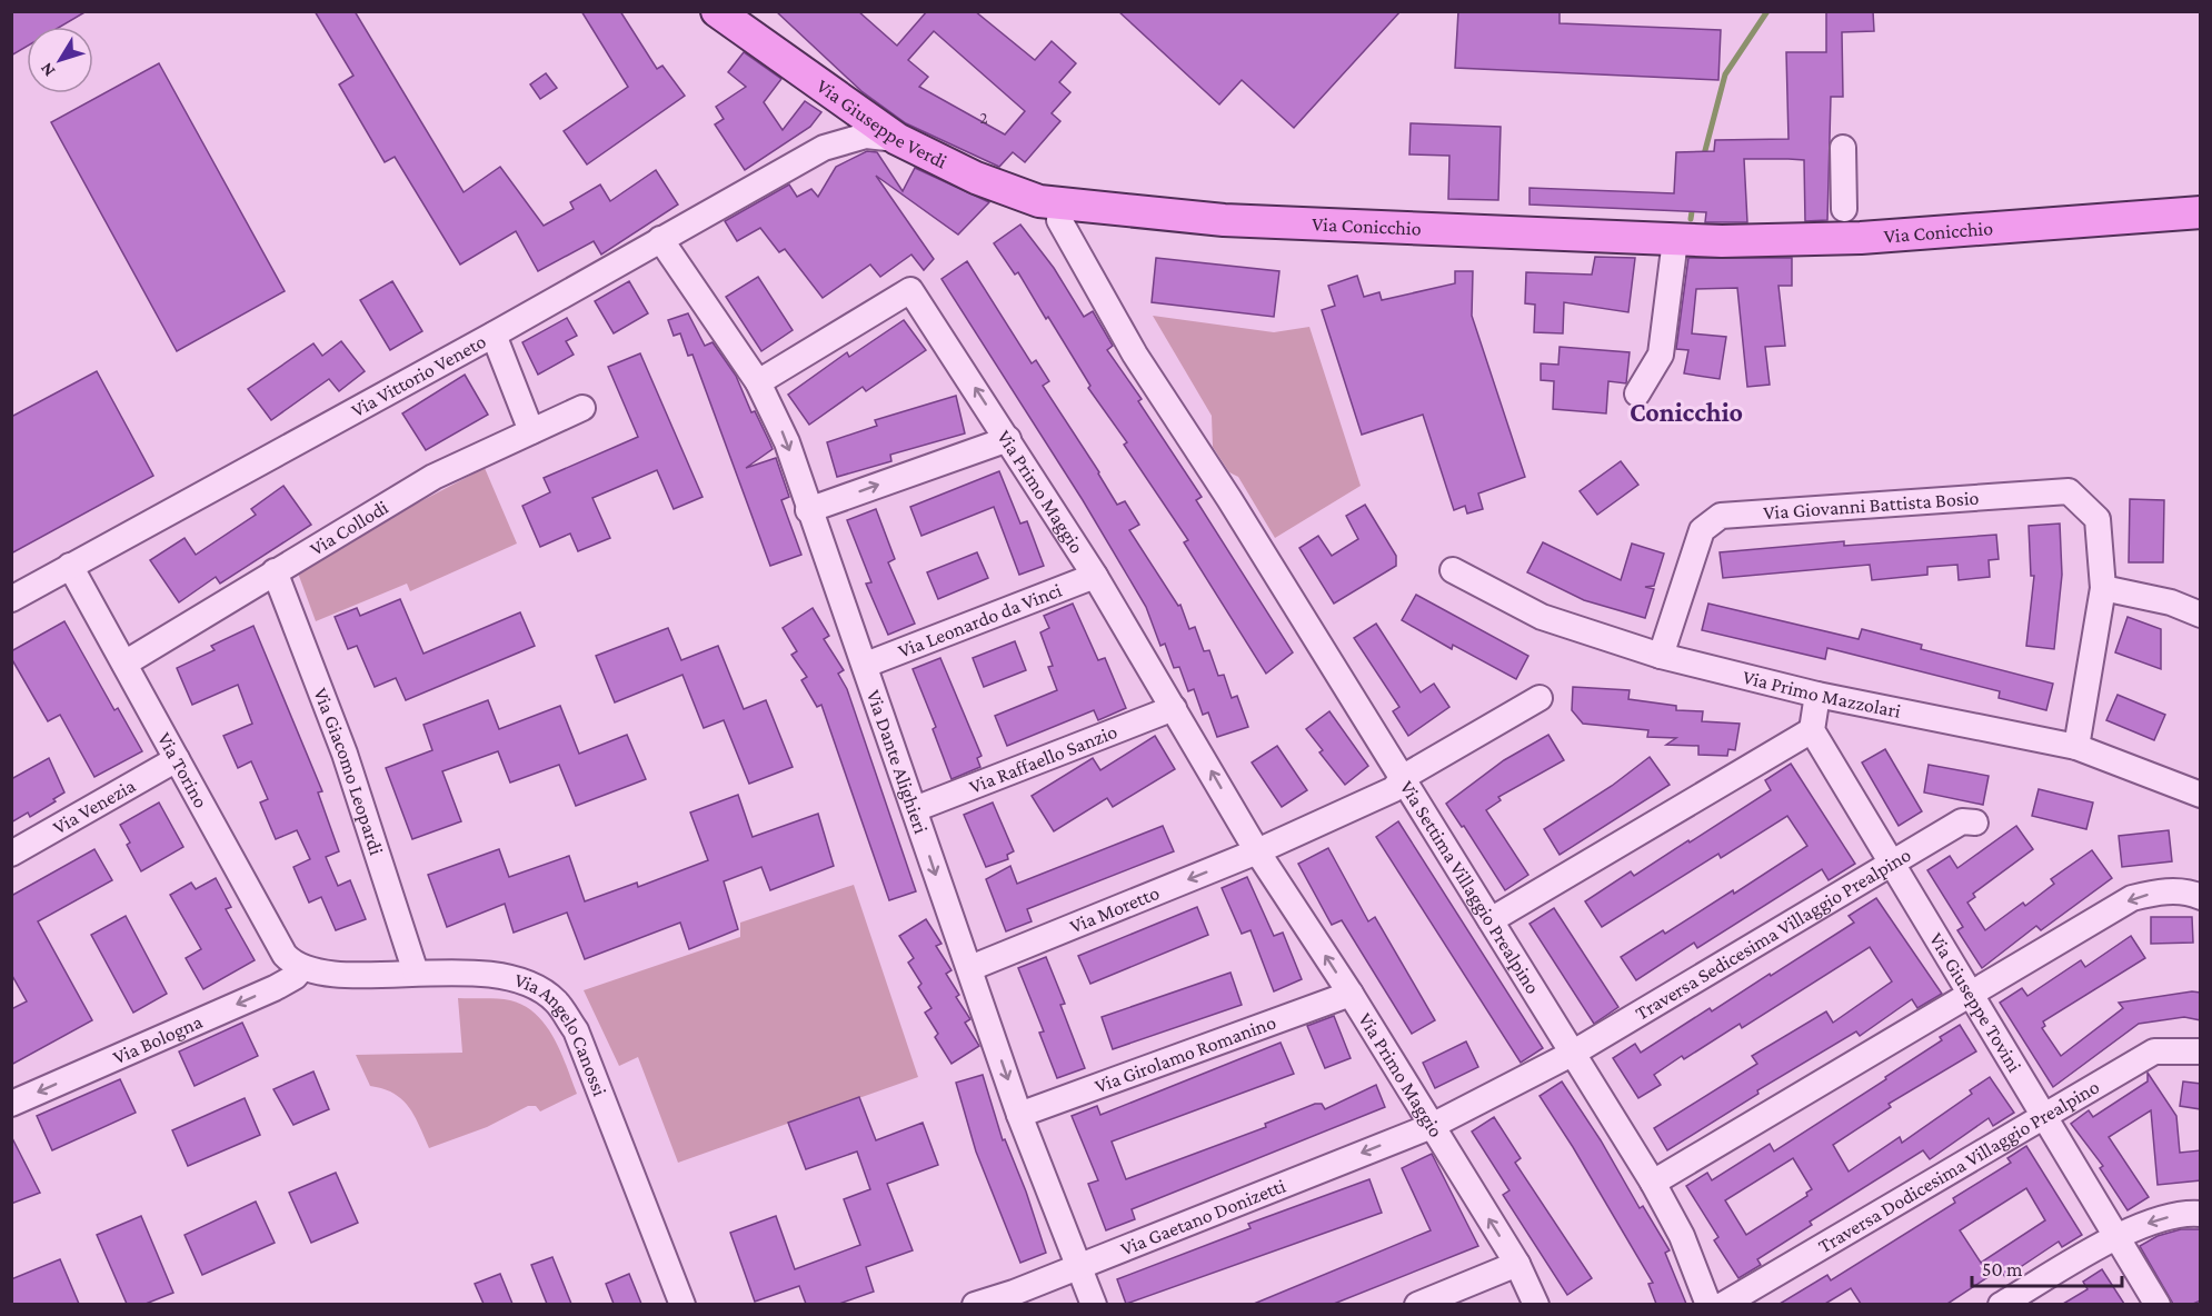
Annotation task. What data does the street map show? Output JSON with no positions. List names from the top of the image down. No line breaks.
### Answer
{"streets":{"main road":["Via Giuseppe Verdi","Via Conicchio"],"street":["Via Vittorio Veneto","Via Primo Maggio","Via Giovanni Battista Bosio","Via Collodi","Via Leonardo da Vinci","Via Primo Mazzolari","Via Raffaello Sanzio","Via Dante Alighieri","Via Torino","Via Giacomo Leopardi","Via Venezia","Via Settima Villaggio Prealpino","Via Moretto","Traversa Sedicesima Villaggio Prealpino","Via Giuseppe Tovini","Via Bologna","Via Angelo Canossi","Via Girolamo Romanino","Traversa Dodicesima Villaggio Prealpino","Via Gaetano Donizetti"]},"crossings":[["Via Giuseppe Verdi","Via Conicchio"],["Via Giuseppe Verdi","Via Vittorio Veneto"],["Via Giuseppe Verdi","Via Settima Villaggio Prealpino"],["Via Conicchio","Via Settima Villaggio Prealpino"],["Via Vittorio Veneto","Via Dante Alighieri"],["Via Vittorio Veneto","Via Torino"],["Via Primo Maggio","Via Leonardo da Vinci"],["Via Primo Maggio","Via Raffaello Sanzio"],["Via Primo Maggio","Via Dante Alighieri"],["Via Primo Maggio","Via Moretto"],["Via Primo Maggio","Traversa Sedicesima Villaggio Prealpino"],["Via Primo Maggio","Via Girolamo Romanino"],["Via Primo Maggio","Via Gaetano Donizetti"],["Via Giovanni Battista Bosio","Via Primo Mazzolari"],["Via Collodi","Via Torino"],["Via Collodi","Via Giacomo Leopardi"],["Via Leonardo da Vinci","Via Dante Alighieri"],["Via Raffaello Sanzio","Via Dante Alighieri"],["Via Dante Alighieri","Via Moretto"],["Via Dante Alighieri","Via Girolamo Romanino"],["Via Dante Alighieri","Via Gaetano Donizetti"],["Via Torino","Via Venezia"],["Via Torino","Via Bologna"],["Via Torino","Via Angelo Canossi"],["Via Giacomo Leopardi","Via Angelo Canossi"],["Via Settima Villaggio Prealpino","Traversa Sedicesima Villaggio Prealpino"],["Traversa Sedicesima Villaggio Prealpino","Via Giuseppe Tovini"],["Traversa Sedicesima Villaggio Prealpino","Via Gaetano Donizetti"],["Via Giuseppe Tovini","Traversa Dodicesima Villaggio Prealpino"],["Via Bologna","Via Angelo Canossi"]],"one_way":["Via Primo Maggio","Via Dante Alighieri","Via Moretto","Via Bologna","Via Gaetano Donizetti"],"districts":["Conicchio"],"house_numbers":["2"],"scale_bar":"50 m","north":"bottom left"}
